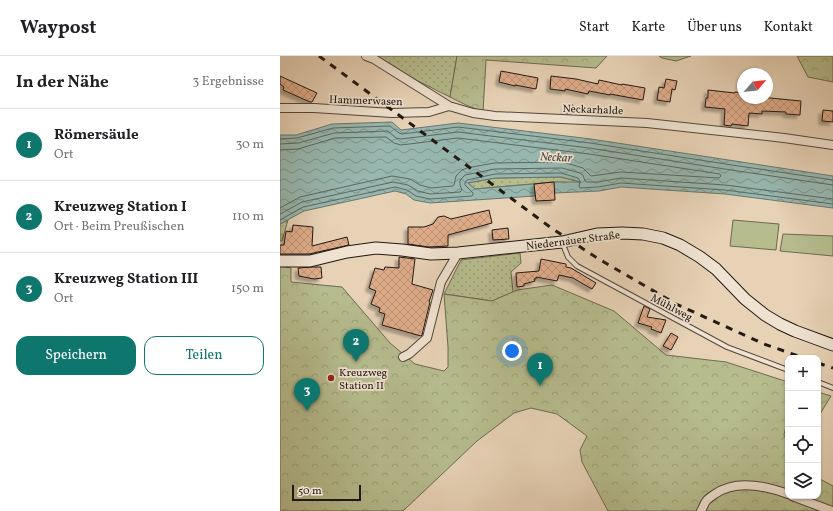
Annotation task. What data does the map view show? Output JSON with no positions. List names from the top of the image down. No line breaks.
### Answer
{"streets":{"main road":["Niedernauer Straße"],"street":["Hammerwasen","Neckarhalde"],"lane":["Mühlweg"]},"crossings":[["Hammerwasen","Neckarhalde"],["Niedernauer Straße","Mühlweg"]],"water":["Neckar"],"places":["Kreuzweg Station II"],"scale_bar":"50 m","north":"top right","page":{"header":"Waypost","nav":["Start","Karte","Über uns","Kontakt"],"heading":["In der Nähe","3 Ergebnisse"],"list":[{"mark":"1","name":"Römersäule","note":"Ort","value":"30 m"},{"mark":"2","name":"Kreuzweg Station I","note":"Ort · Beim Preußischen","value":"110 m"},{"mark":"3","name":"Kreuzweg Station III","note":"Ort","value":"150 m"}],"buttons":["Speichern","Teilen"],"pins":["2","1","3"],"map_buttons":["+","−"],"scale":"50 m"}}
